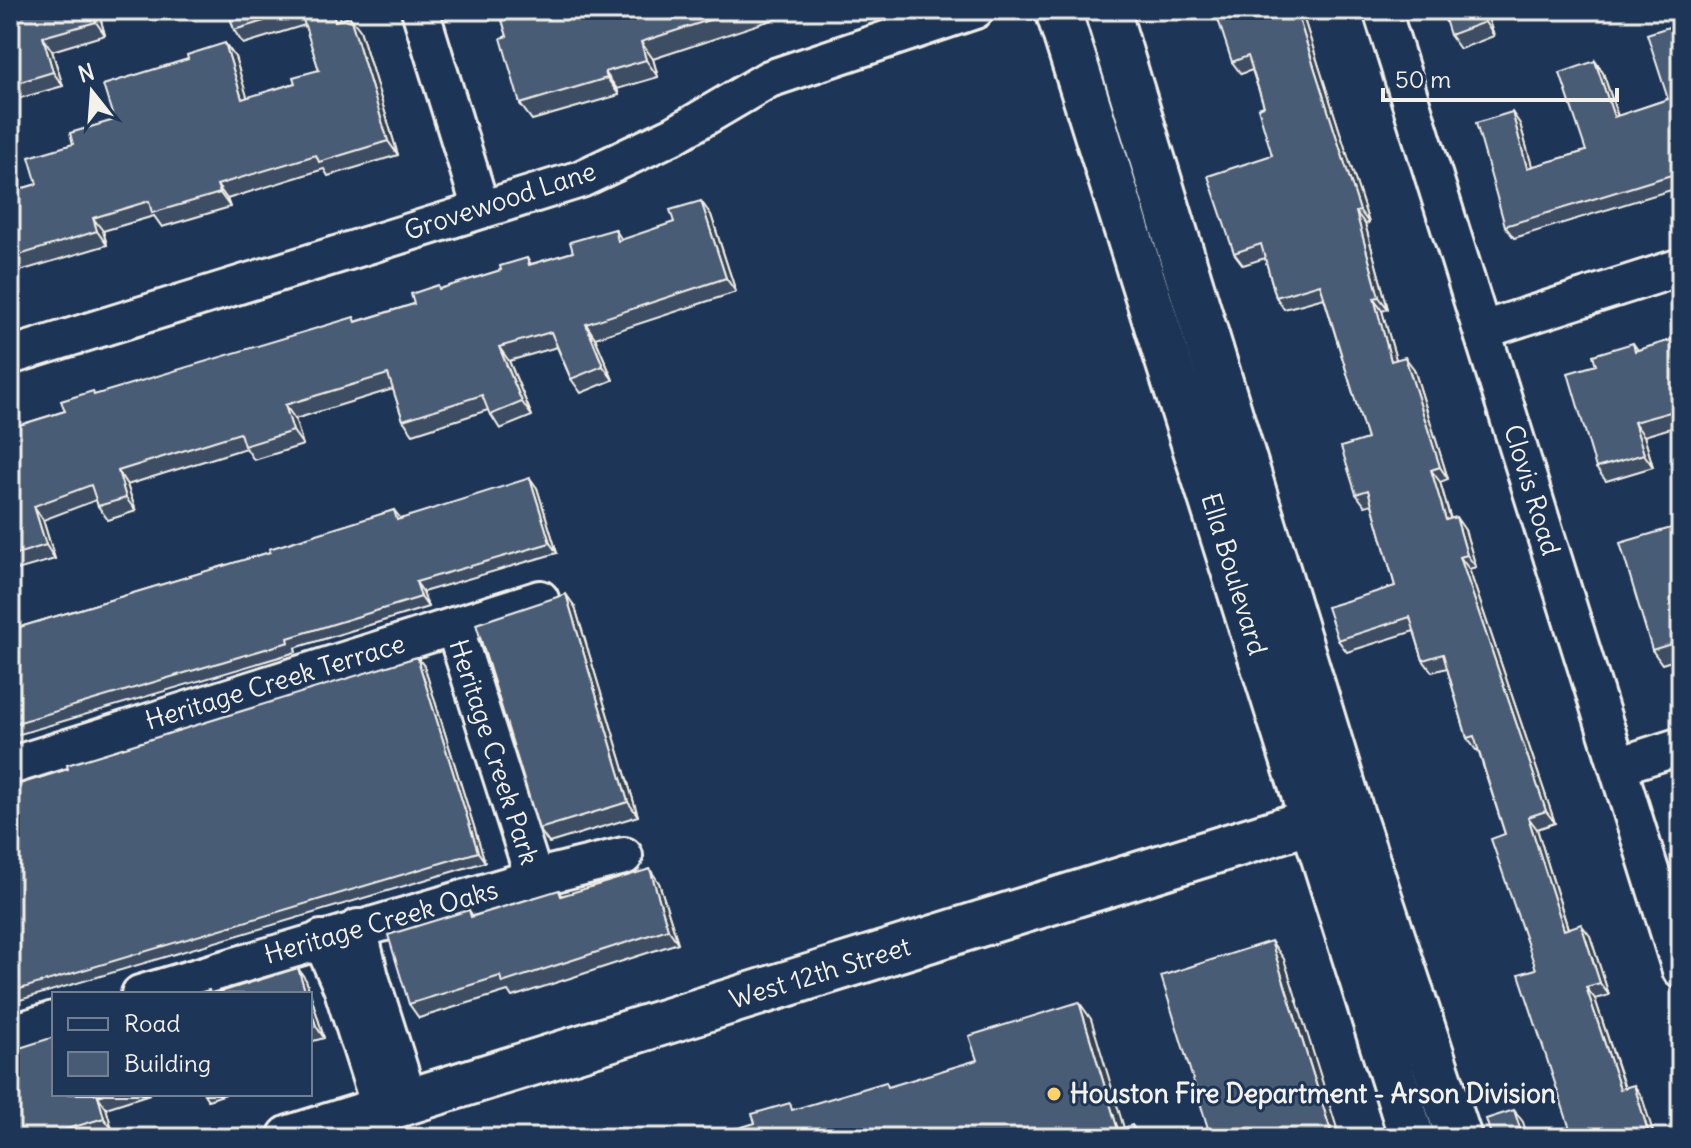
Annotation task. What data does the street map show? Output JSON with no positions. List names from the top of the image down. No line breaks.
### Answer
{"streets":{"main road":["Ella Boulevard","West 12th Street"],"street":["Grovewood Lane","Clovis Road","Heritage Creek Terrace","Heritage Creek Park","Heritage Creek Oaks"]},"crossings":[["Ella Boulevard","West 12th Street"],["Heritage Creek Terrace","Heritage Creek Park"],["Heritage Creek Park","Heritage Creek Oaks"]],"places":["Houston Fire Department - Arson Division"],"legend":["Road","Building"],"scale_bar":"50 m","north":"top"}
